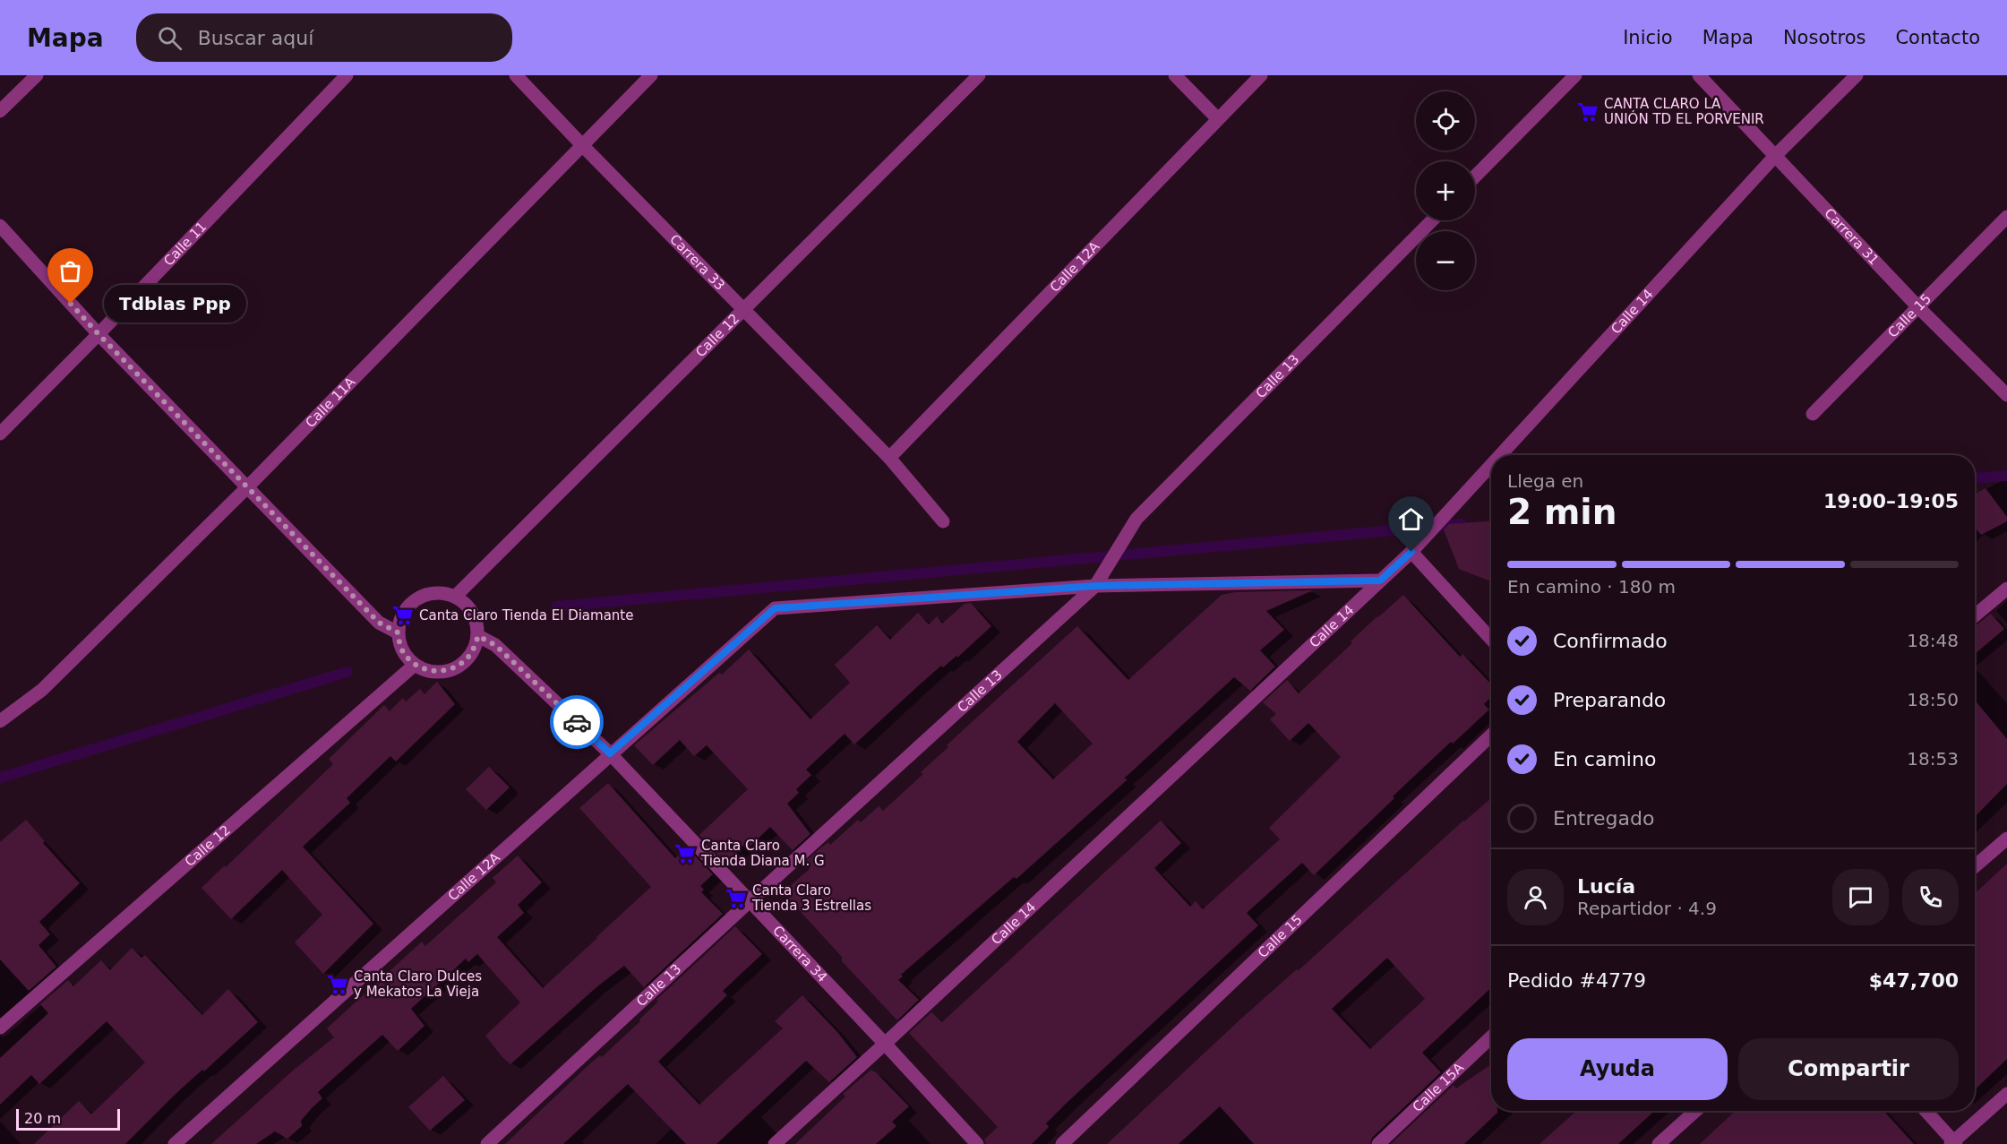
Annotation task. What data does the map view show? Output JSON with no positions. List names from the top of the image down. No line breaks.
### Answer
{"streets":{"street":["Carrera 31","Calle 11","Carrera 33","Calle 12A","Calle 14","Calle 15","Calle 12","Calle 13","Calle 11A","Carrera 34","Calle 15A"]},"crossings":[["Carrera 31","Calle 14"],["Carrera 31","Calle 15"],["Carrera 33","Calle 12A"],["Carrera 33","Calle 12"],["Carrera 33","Calle 11A"],["Calle 12A","Calle 13"],["Calle 12A","Carrera 34"],["Calle 14","Carrera 34"],["Calle 12","Carrera 34"],["Calle 13","Carrera 34"]],"places":{"supermarket":["CANTA CLARO LA UNIÓN TD EL PORVENIR","Canta Claro Tienda El Diamante","Canta Claro Tienda Diana M. G","Canta Claro Tienda 3 Estrellas","Canta Claro Dulces y Mekatos La Vieja"],"other":["Tdblas Ppp"]},"scale_bar":"20 m","page":{"header":"Mapa","search":"Buscar aquí","nav":["Inicio","Mapa","Nosotros","Contacto"],"map_buttons":["+","−"],"bubble":"Tdblas Ppp","heading":["2 min","Llega en","19:00–19:05"],"panel":["Lucía","Repartidor · 4.9","Pedido #4779","$47,700"],"bar":"En camino · 180 m","list":[["Confirmado","18:48"],["Preparando","18:50"],["En camino","18:53"],"Entregado"],"buttons":["Ayuda","Compartir"],"scale":"20 m"}}
